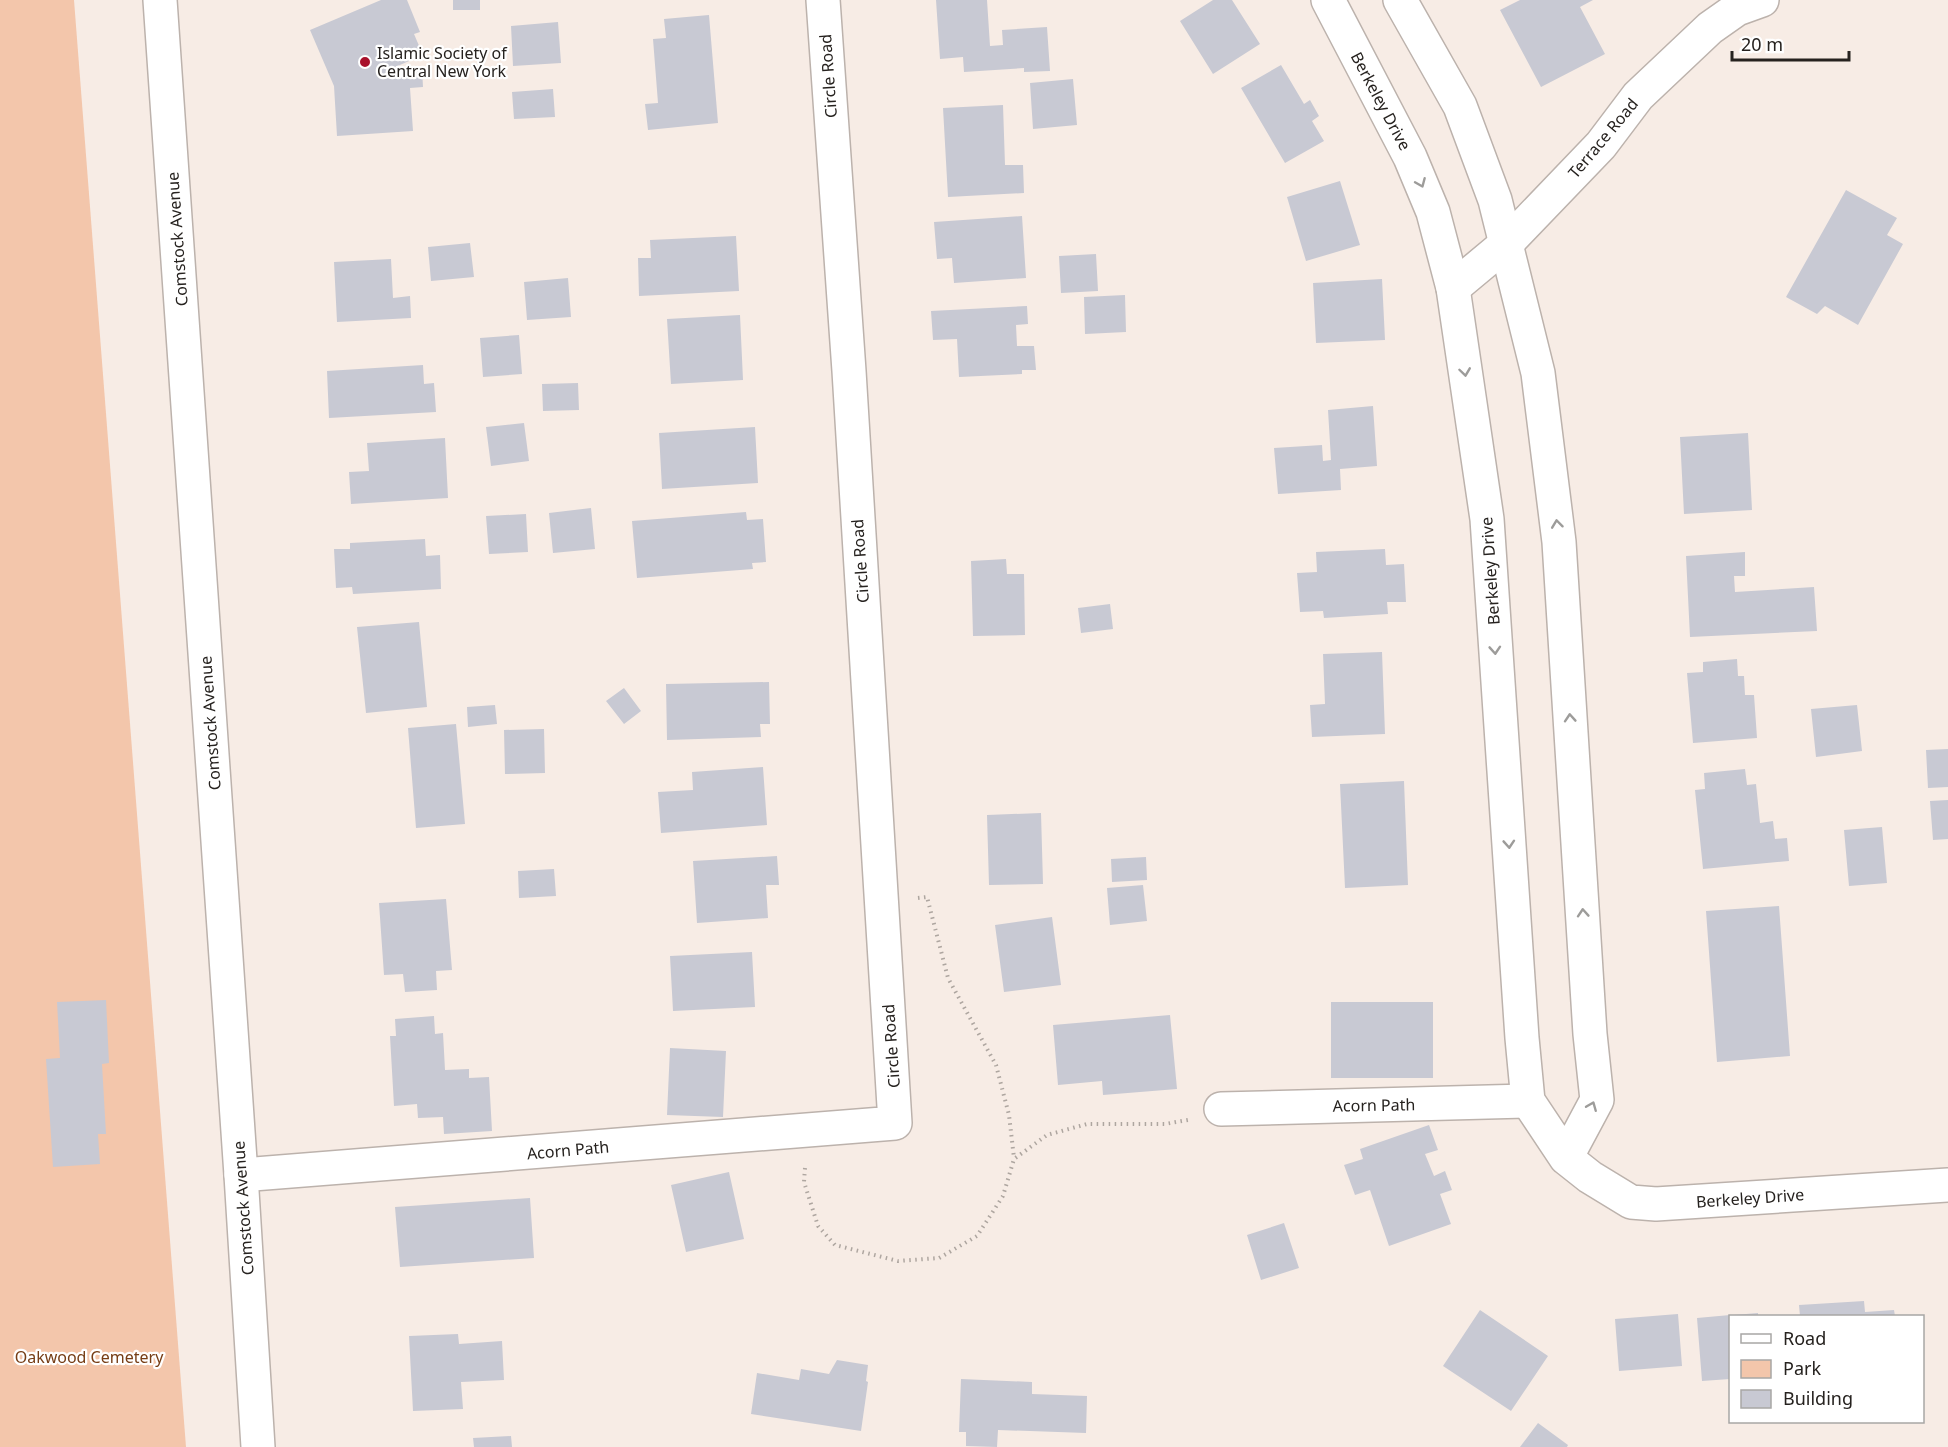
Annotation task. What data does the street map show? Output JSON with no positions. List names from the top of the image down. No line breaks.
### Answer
{"streets":{"street":["Circle Road","Berkeley Drive","Terrace Road","Comstock Avenue","Acorn Path"]},"crossings":[["Circle Road","Acorn Path"],["Berkeley Drive","Terrace Road"],["Berkeley Drive","Acorn Path"],["Comstock Avenue","Acorn Path"]],"parks":["Oakwood Cemetery"],"places":["Islamic Society of Central New York"],"legend":["Road","Park","Building"],"scale_bar":"20 m"}
